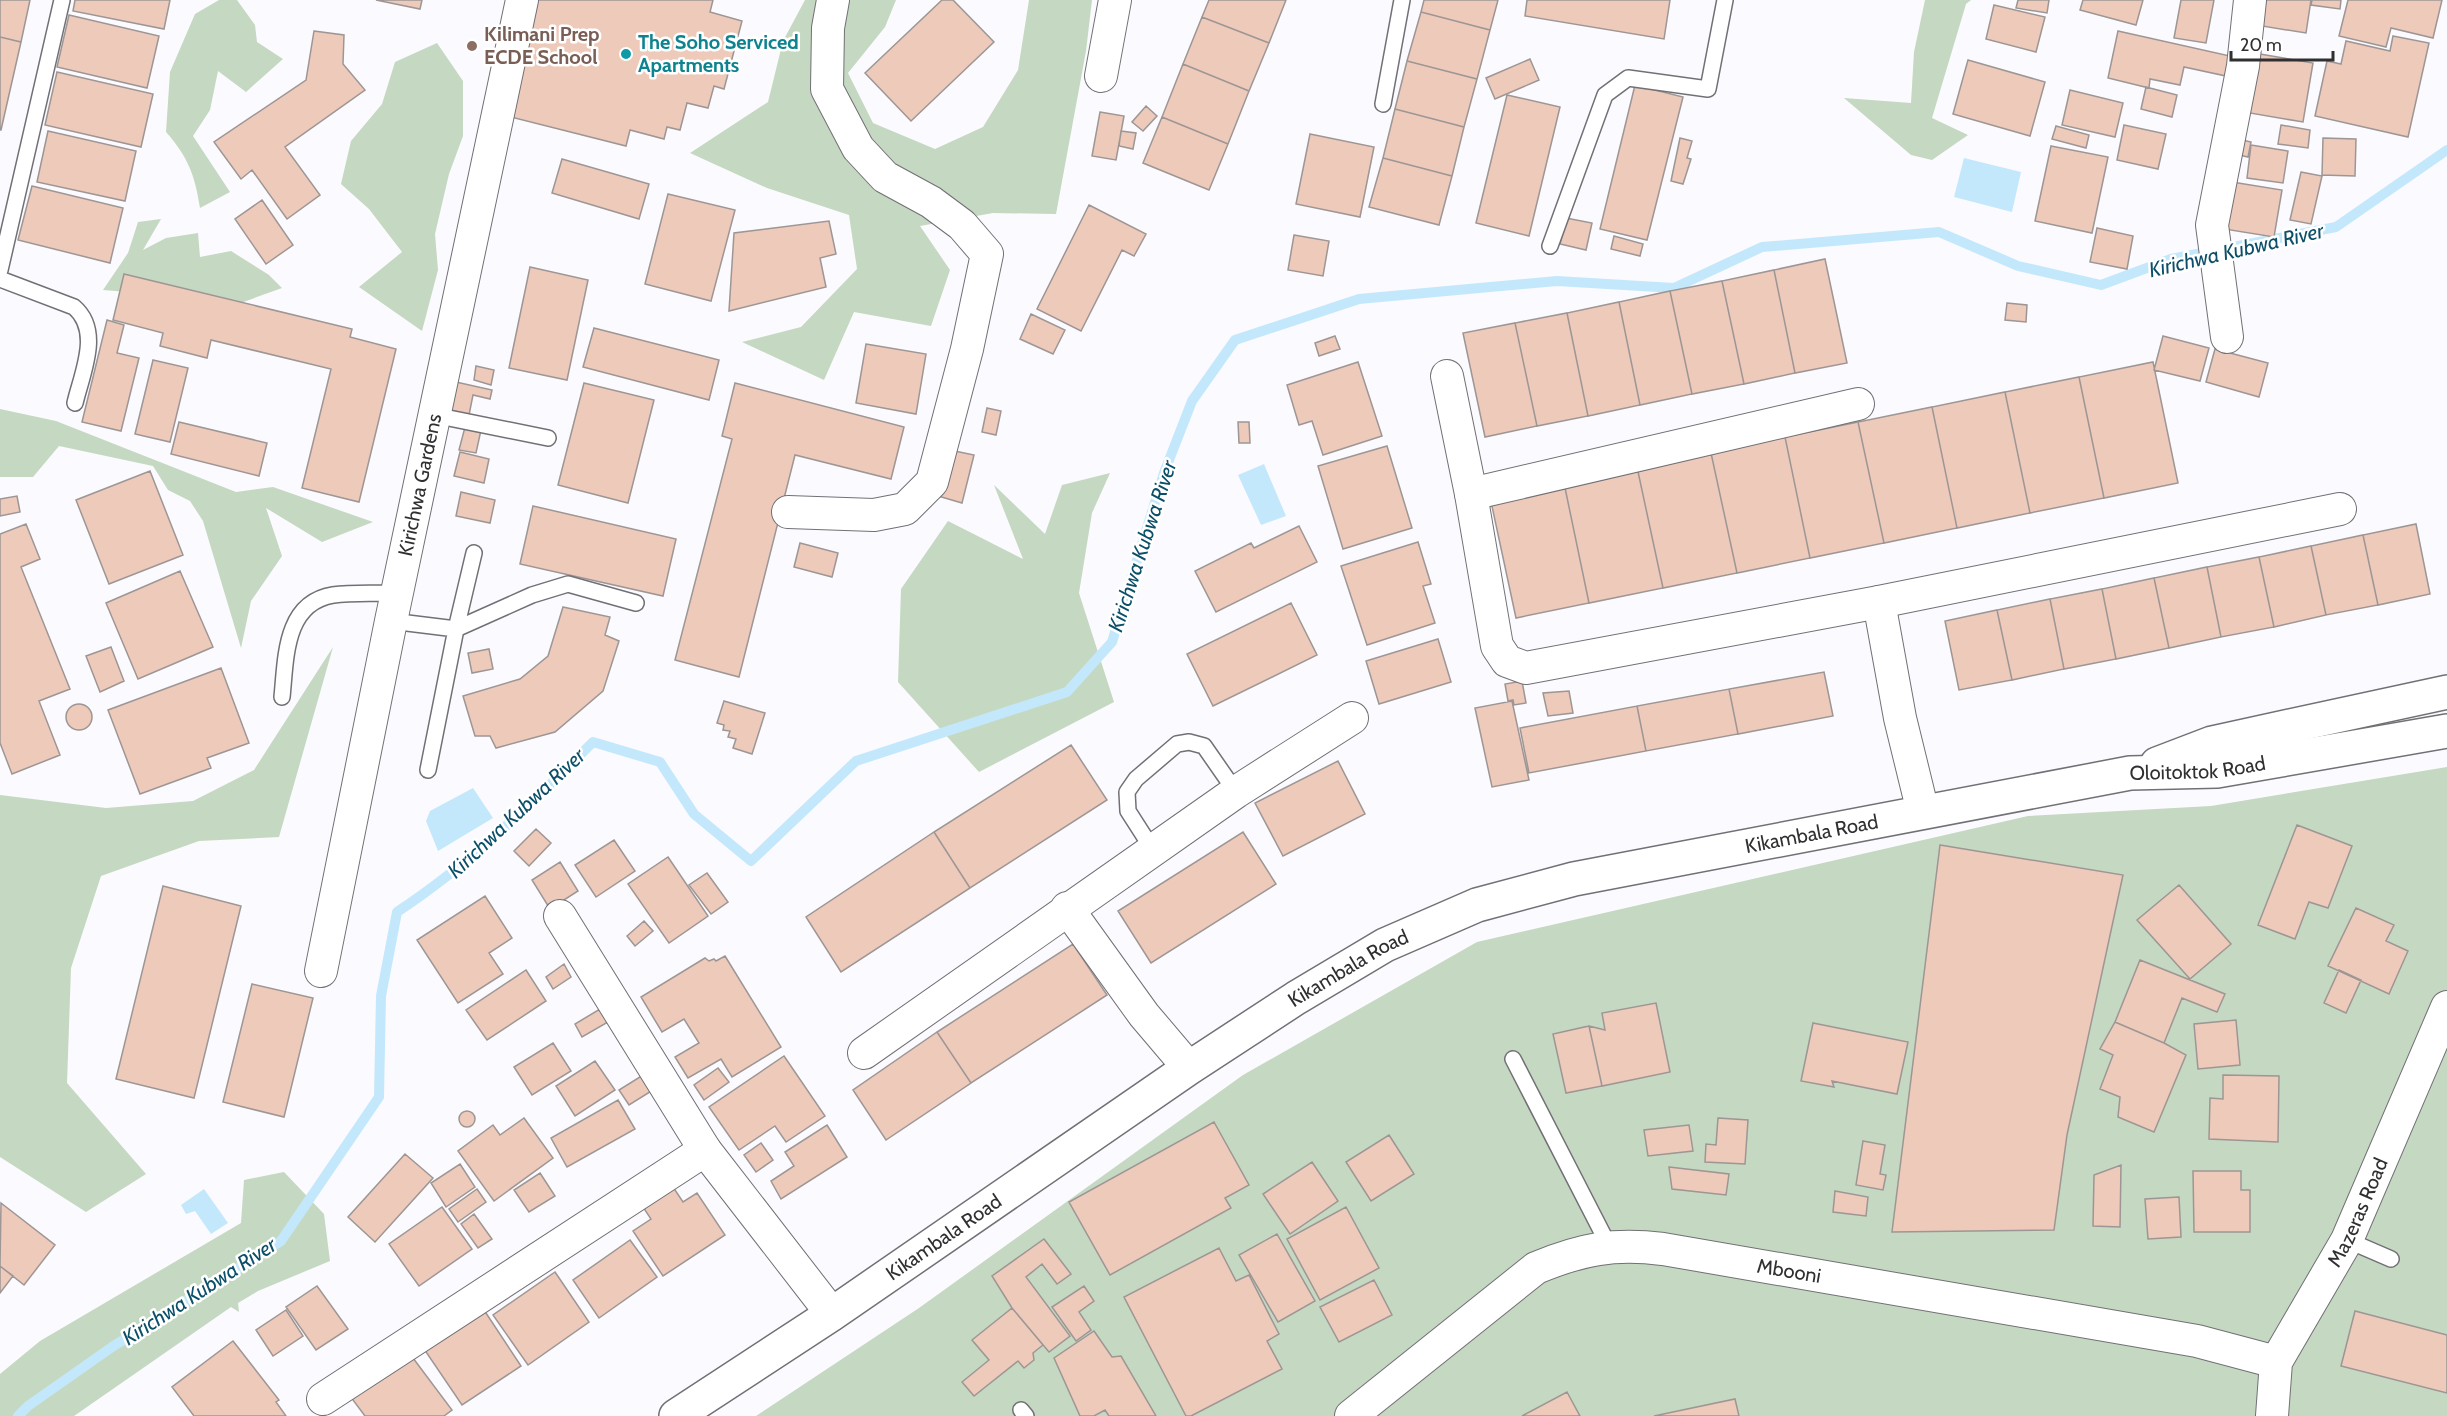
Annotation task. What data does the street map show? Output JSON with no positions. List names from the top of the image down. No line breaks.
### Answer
{"streets":{"main road":["Oloitoktok Road","Kikambala Road"],"street":["Kirichwa Gardens","Mazeras Road","Mbooni"]},"crossings":[["Oloitoktok Road","Kikambala Road"],["Mazeras Road","Mbooni"]],"water":["Kirichwa Kubwa River"],"places":["Kilimani Prep ECDE School","The Soho Serviced Apartments"],"scale_bar":"20 m"}
